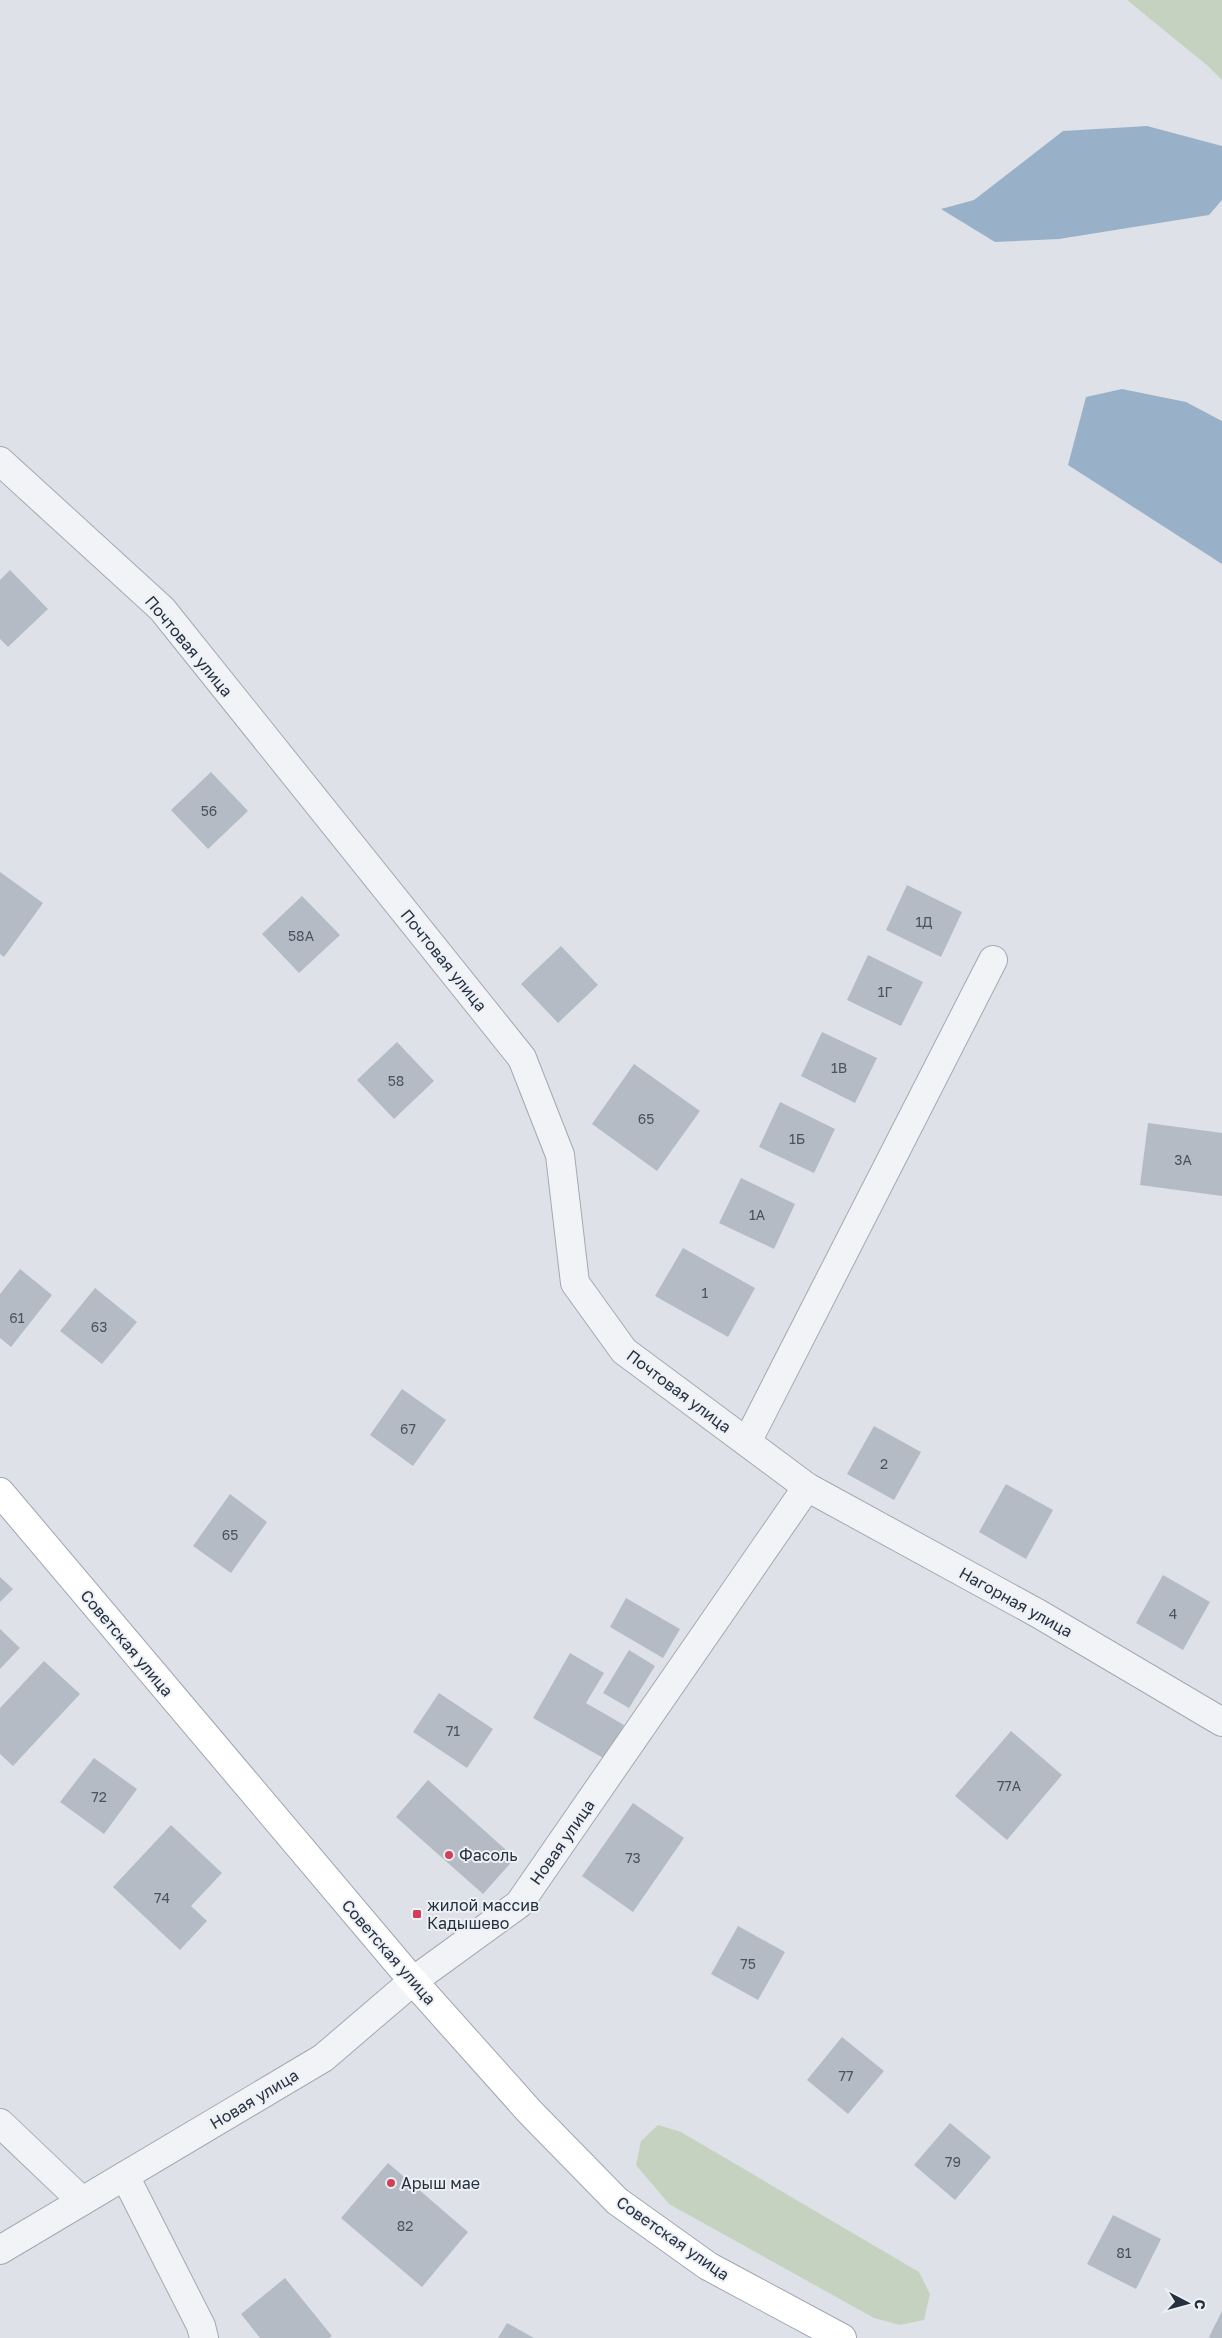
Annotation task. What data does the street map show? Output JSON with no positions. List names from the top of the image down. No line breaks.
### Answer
{"streets":{"main road":["Советская улица"],"street":["Почтовая улица","Нагорная улица","Новая улица"]},"crossings":[["Почтовая улица","Нагорная улица"],["Почтовая улица","Новая улица"],["Нагорная улица","Новая улица"],["Советская улица","Новая улица"]],"places":{"other":["Фасоль","Арыш мае"],"transit":["жилой массив Кадышево"]},"house_numbers":["56","1Д","58А","1Г","1В","58","65","1Б","3А","1А","1","61","63","67","2","65","4","71","77А","72","73","74","75","77","79","82","81"],"north":"right"}
